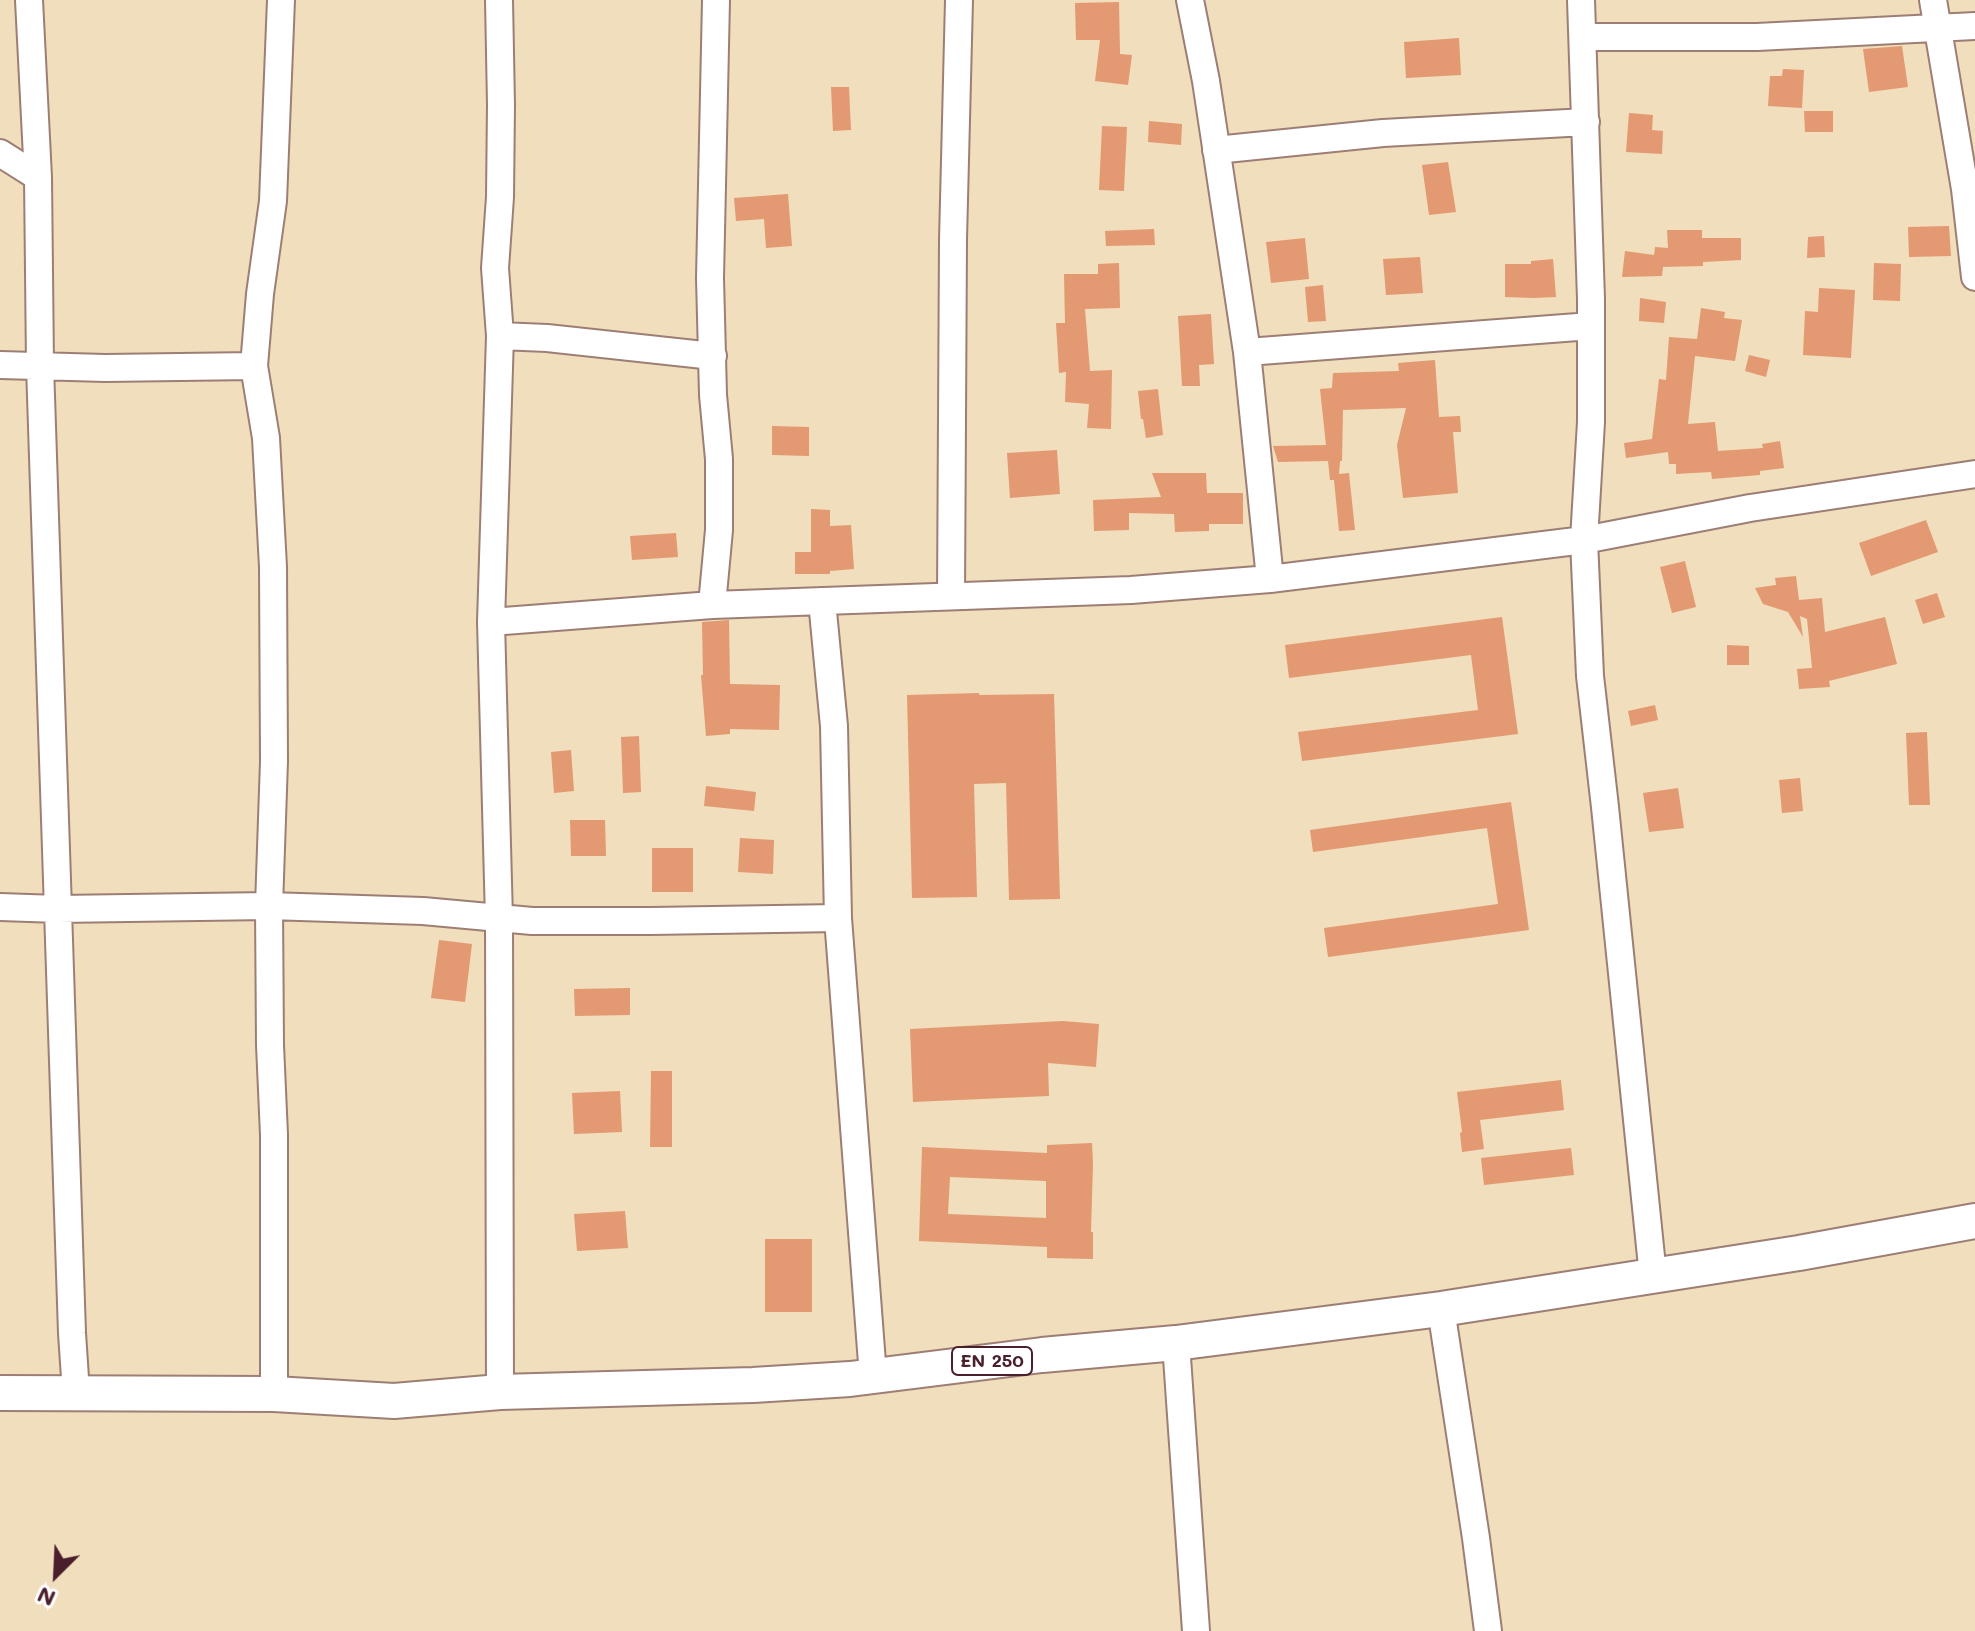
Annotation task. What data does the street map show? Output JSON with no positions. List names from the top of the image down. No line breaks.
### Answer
{"streets":{"main road":["EN 250"]},"north":"bottom left"}
